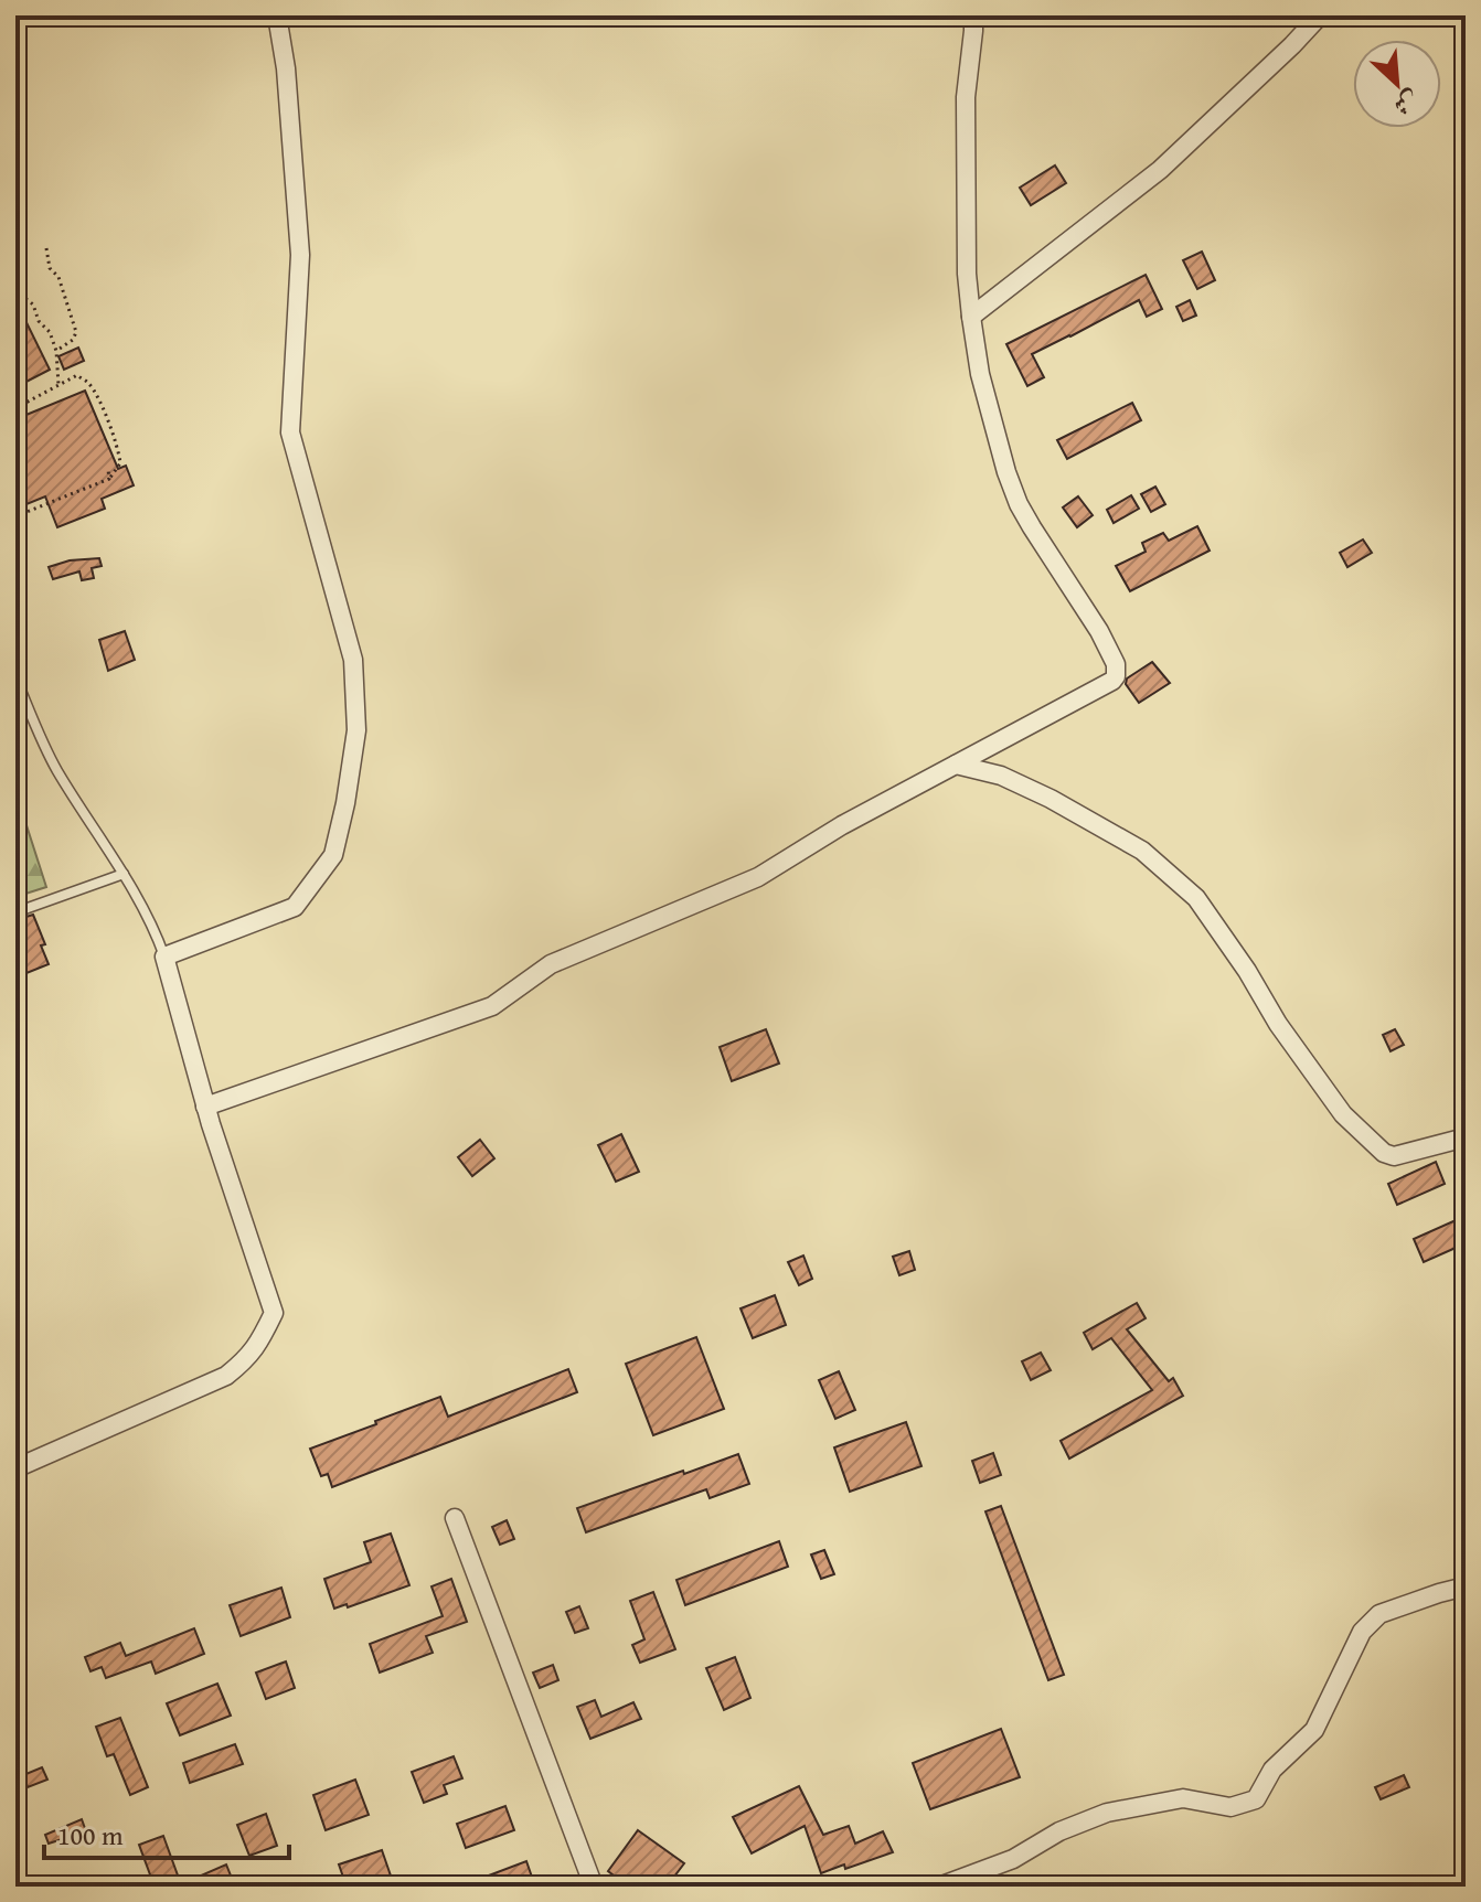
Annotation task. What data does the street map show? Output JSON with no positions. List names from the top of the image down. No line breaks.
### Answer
{"scale_bar":"100 m","north":"bottom right"}
